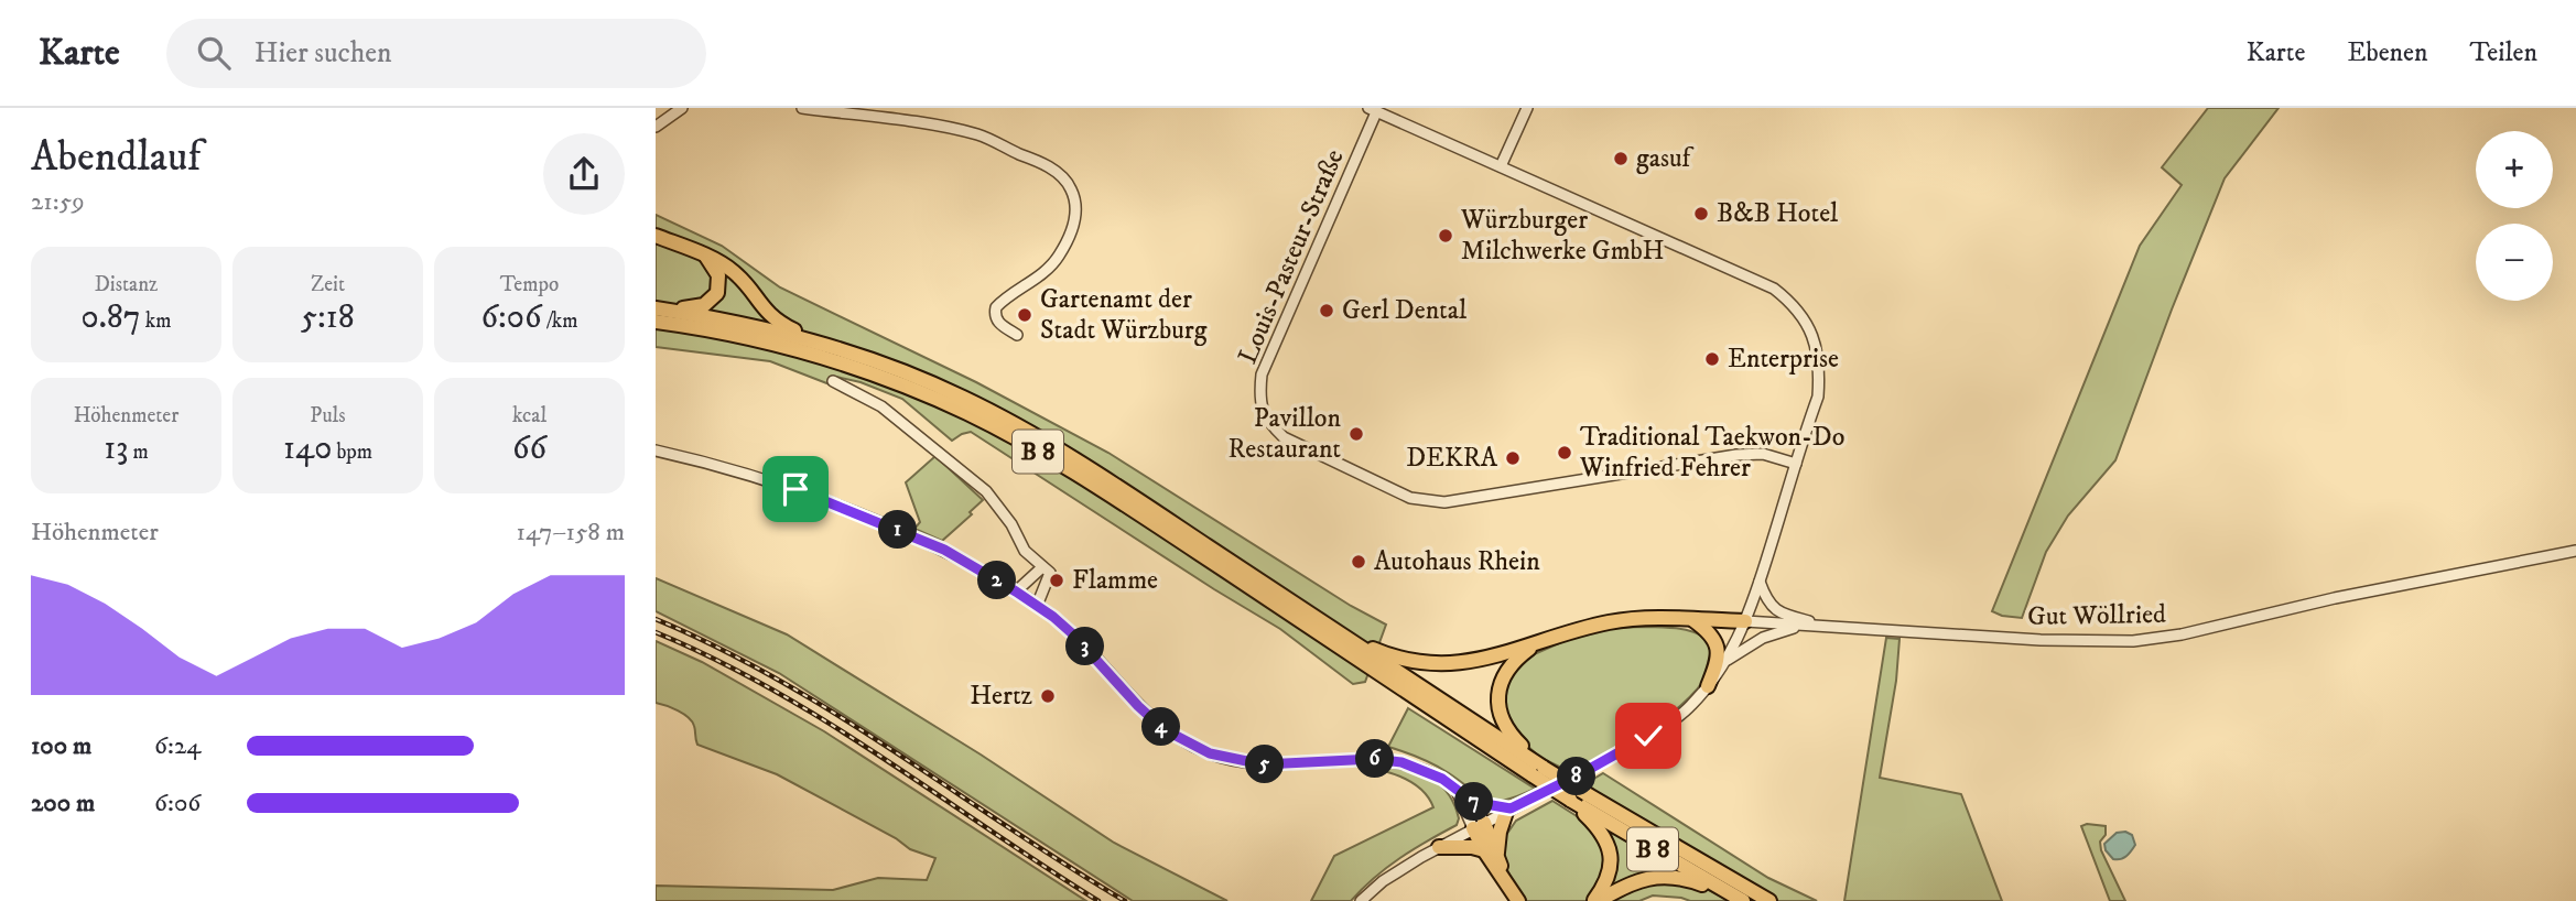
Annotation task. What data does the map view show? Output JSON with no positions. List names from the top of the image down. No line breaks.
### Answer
{"streets":{"highway":["B 8"],"street":["Louis-Pasteur-Straße","Gut Wöllried"]},"places":["gasuf","B&B Hotel","Würzburger Milchwerke GmbH","Gerl Dental","Gartenamt der Stadt Würzburg","Enterprise","Pavillon Restaurant","Traditional Taekwon-Do Winfried Fehrer","DEKRA","Autohaus Rhein","Flamme","Hertz"],"page":{"header":"Karte","search":"Hier suchen","nav":["Karte","Ebenen","Teilen"],"heading":["Abendlauf","21:59"],"map_buttons":["+","−"],"stats":[["Distanz","0.87 km"],["Zeit","5:18"],["Tempo","6:06 /km"],["Höhenmeter","13 m"],["Puls","140 bpm"],["kcal","66"]],"chart":["Höhenmeter","147–158 m"],"pins":["1","2","3","4","6","5","8","7"],"list":[{"name":"100 m","note":"6:24"},{"name":"200 m","note":"6:06"}]}}
